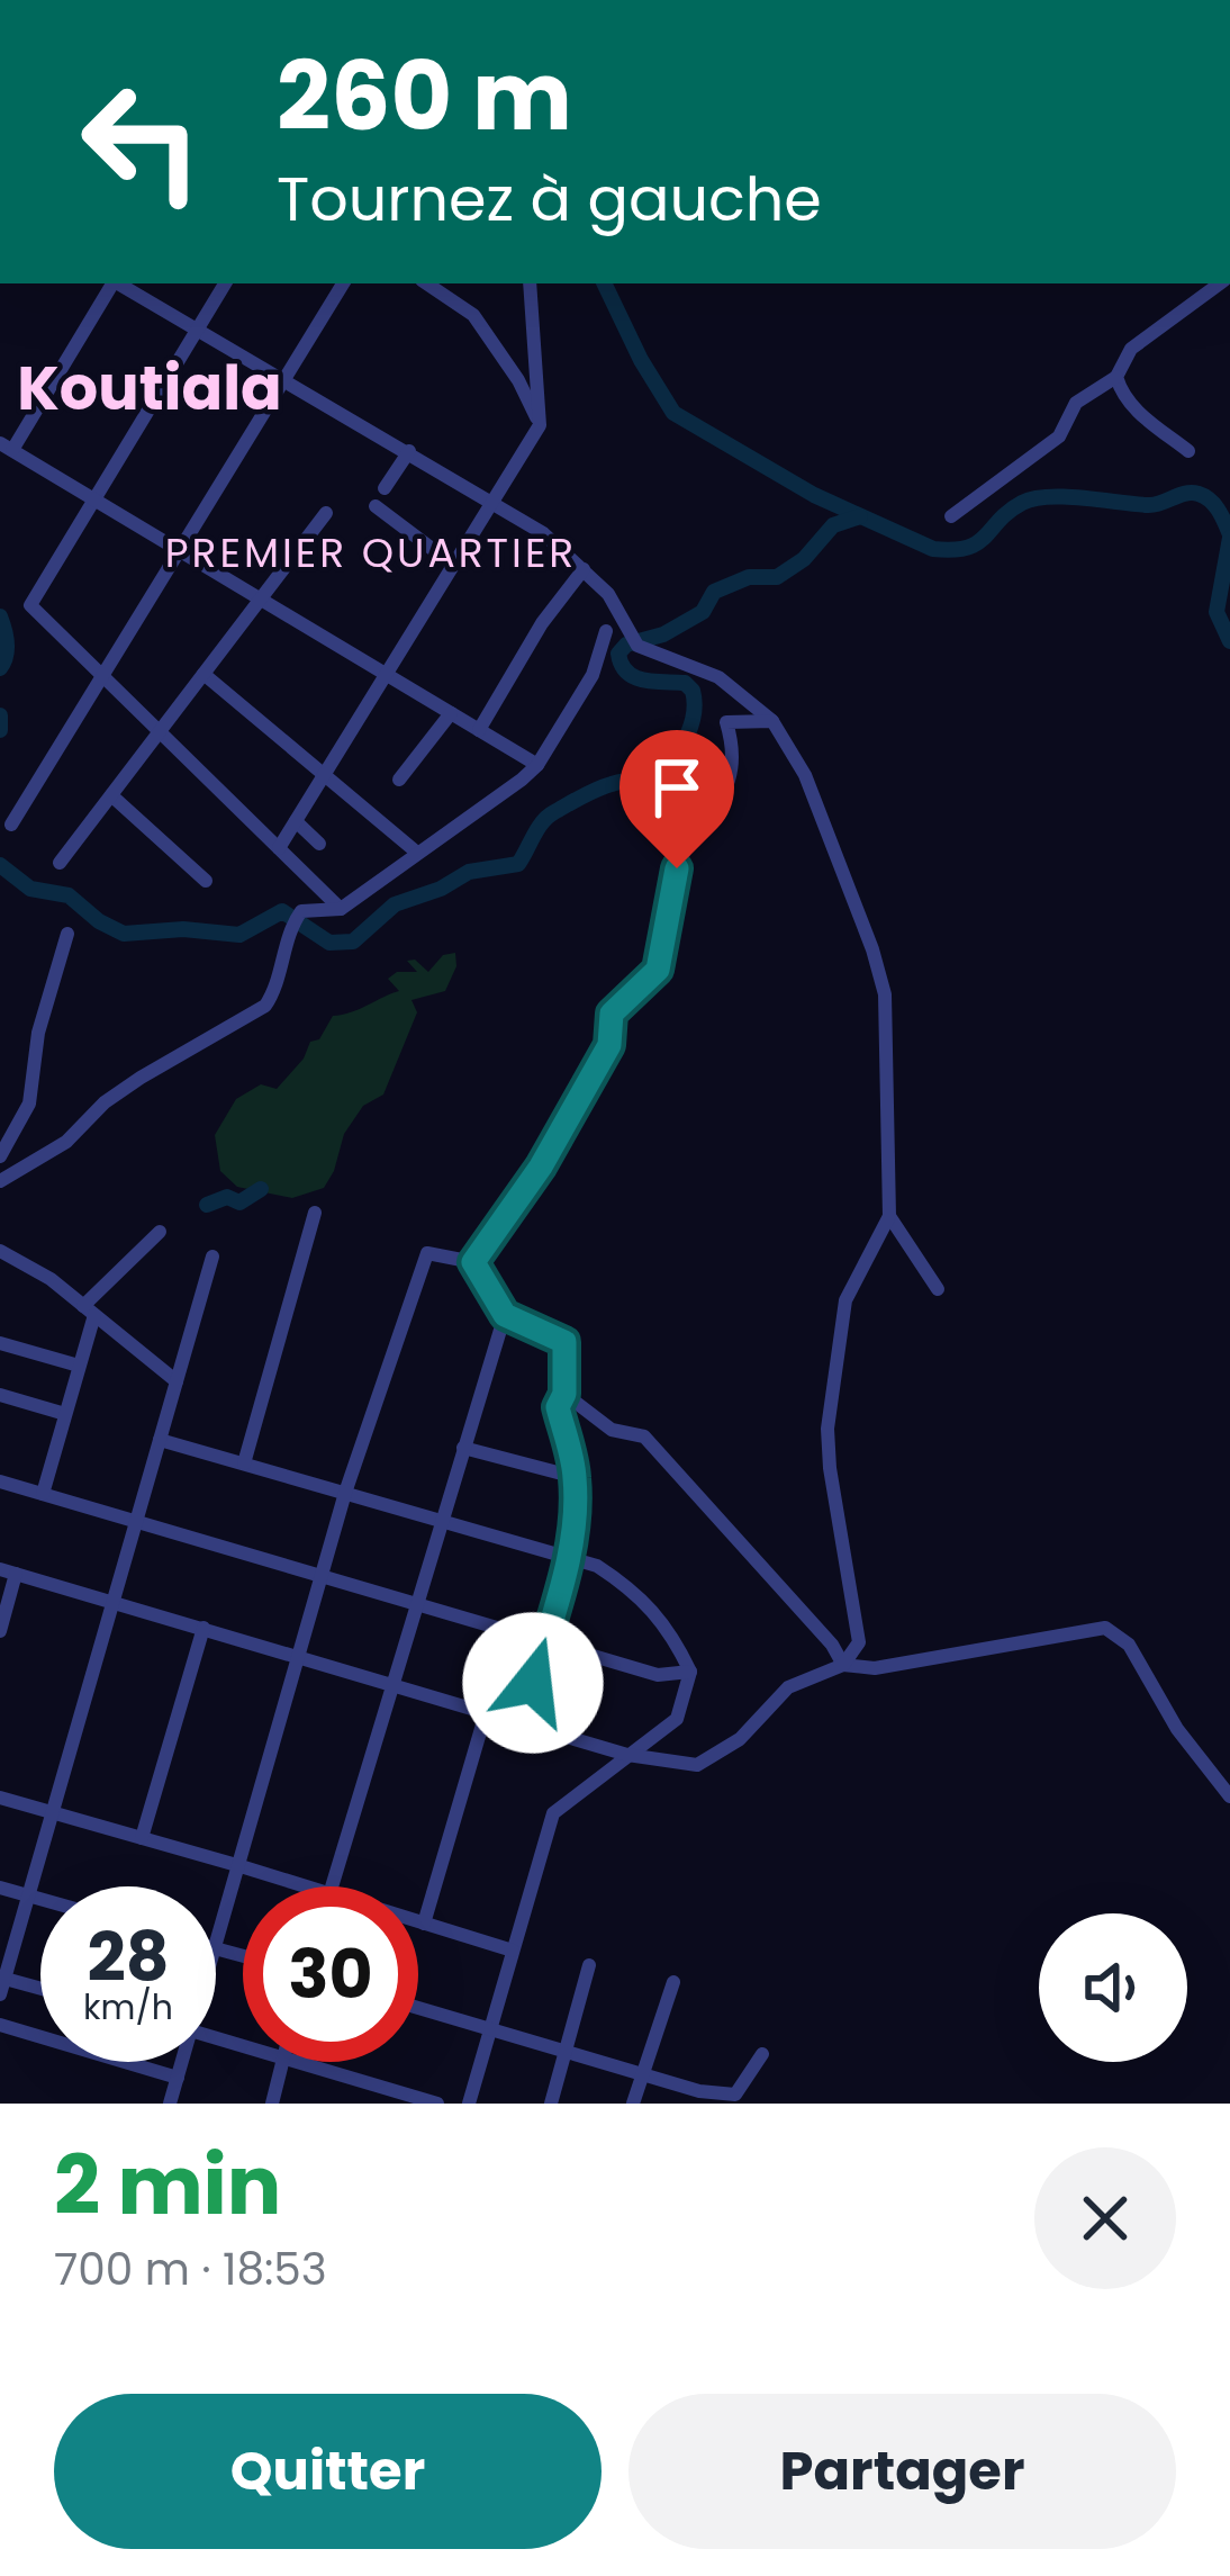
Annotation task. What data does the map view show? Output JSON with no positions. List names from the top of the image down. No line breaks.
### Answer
{"districts":["Koutiala","PREMIER QUARTIER"],"page":{"turn":["260 m","Tournez à gauche"],"speed":"28 km/h","limit":"30","heading":["2 min","700 m · 18:53"],"buttons":["Quitter","Partager"]}}
